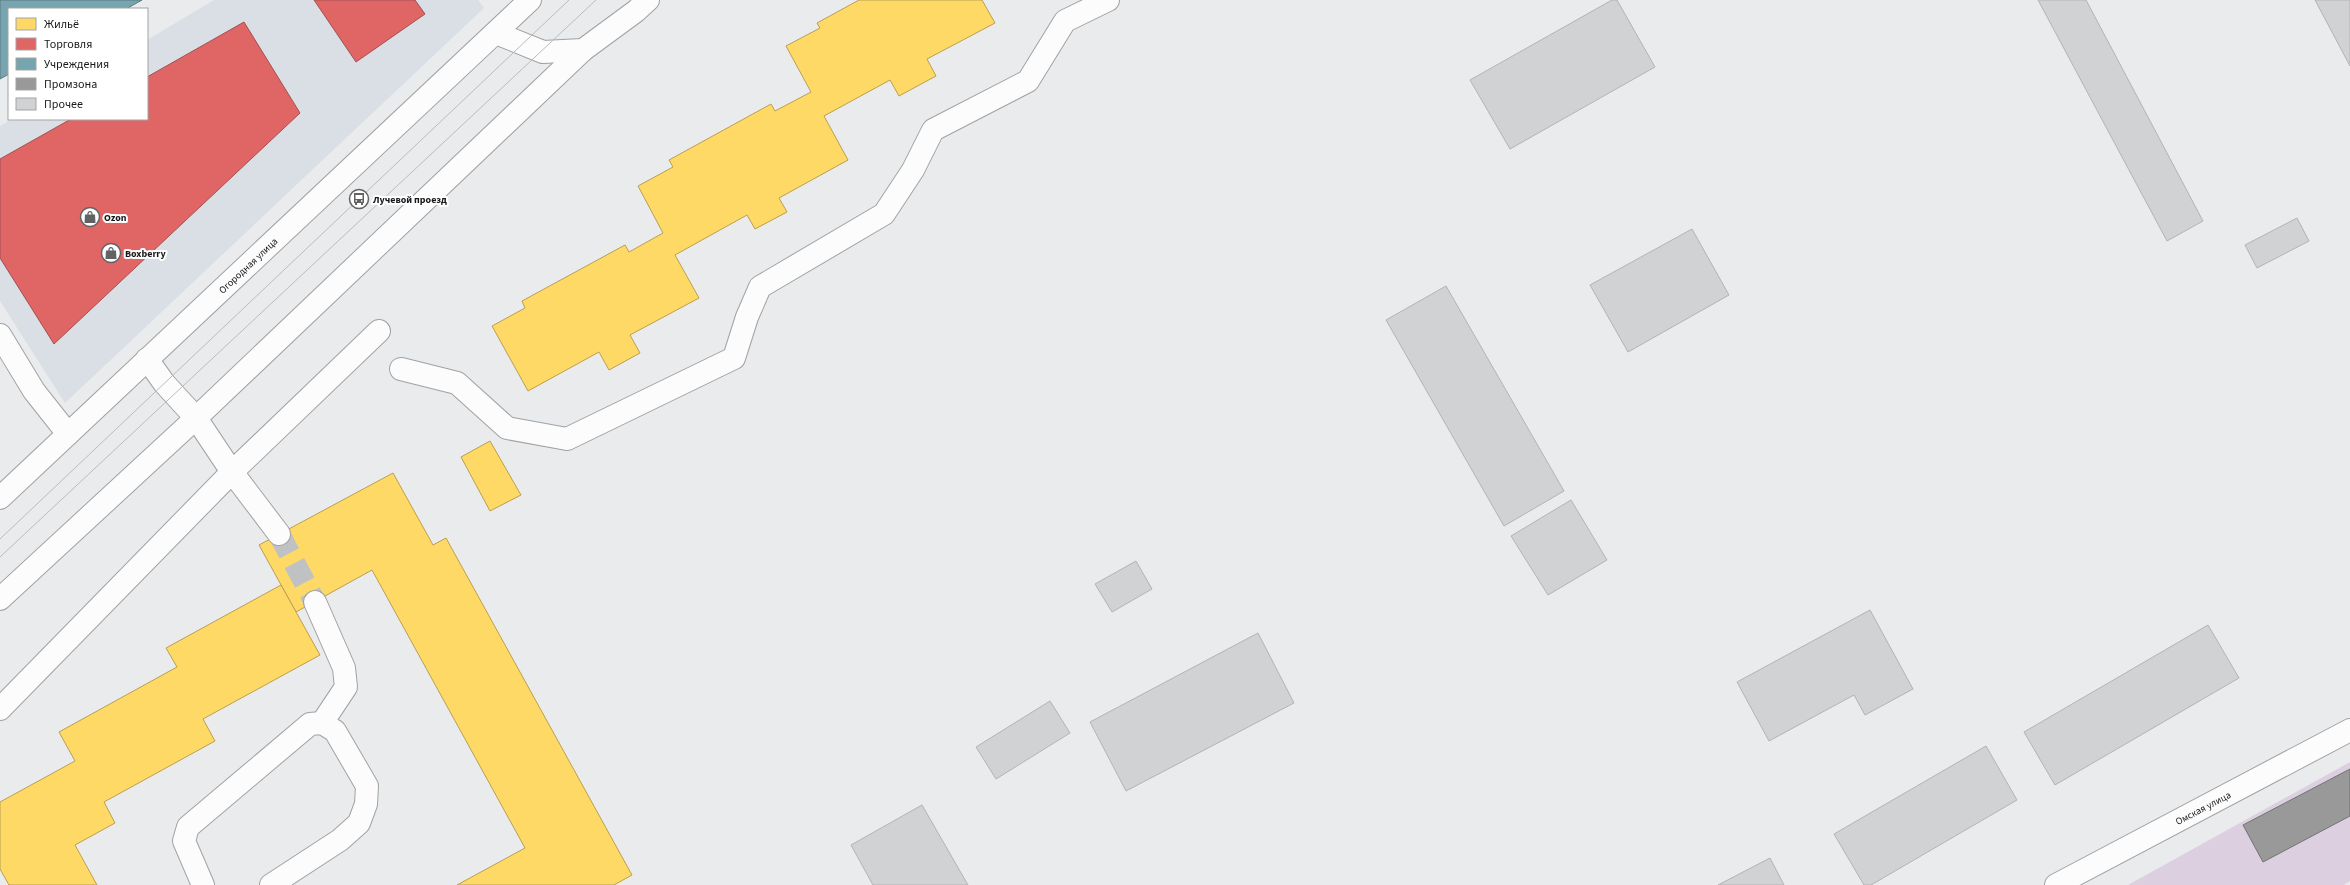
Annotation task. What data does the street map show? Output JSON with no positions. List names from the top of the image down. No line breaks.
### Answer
{"streets":{"street":["Огородная улица","Омская улица"]},"places":{"bus stop":["Лучевой проезд"],"shop":["Ozon","Boxberry"]},"legend":["Жильё","Торговля","Учреждения","Промзона","Прочее"]}
